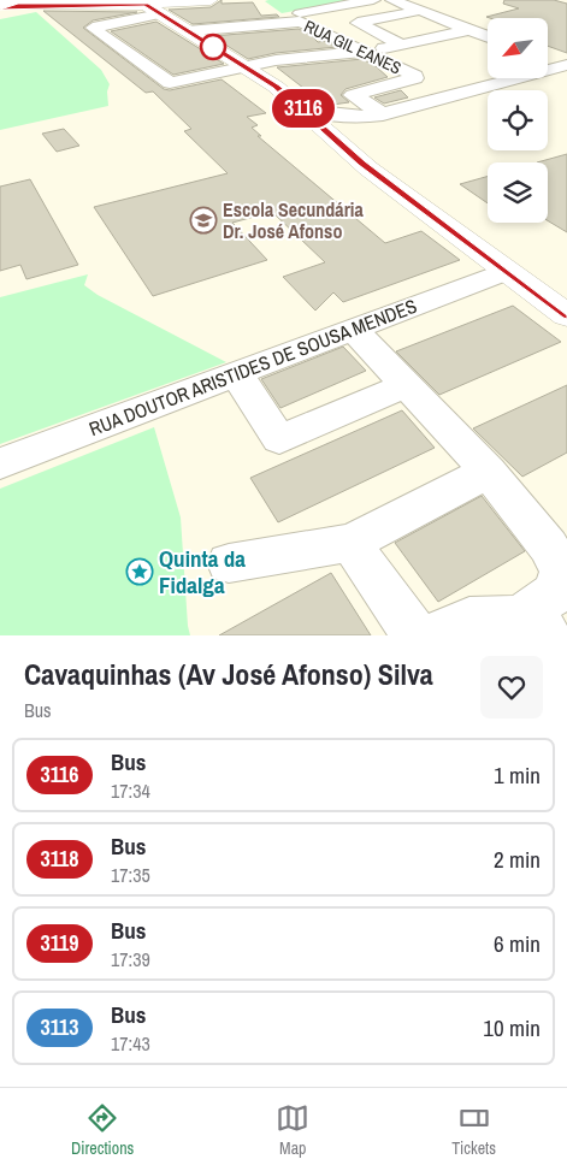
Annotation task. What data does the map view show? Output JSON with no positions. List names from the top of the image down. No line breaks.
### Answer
{"streets":{"street":["RUA GIL EANES","RUA DOUTOR ARISTIDES DE SOUSA MENDES"]},"places":{"school or university":["Escola Secundária Dr. José Afonso"],"place":["Quinta da Fidalga"]},"lines":["bus line 3116"],"north":"bottom left","page":{"on_map":"3116","heading":["Cavaquinhas (Av José Afonso) Silva","Bus"],"list":[{"mark":"3116","name":"Bus","note":"17:34","value":"1 min"},{"mark":"3118","name":"Bus","note":"17:35","value":"2 min"},{"mark":"3119","name":"Bus","note":"17:39","value":"6 min"},{"mark":"3113","name":"Bus","note":"17:43","value":"10 min"}],"tabs":["Directions","Map","Tickets"]}}
